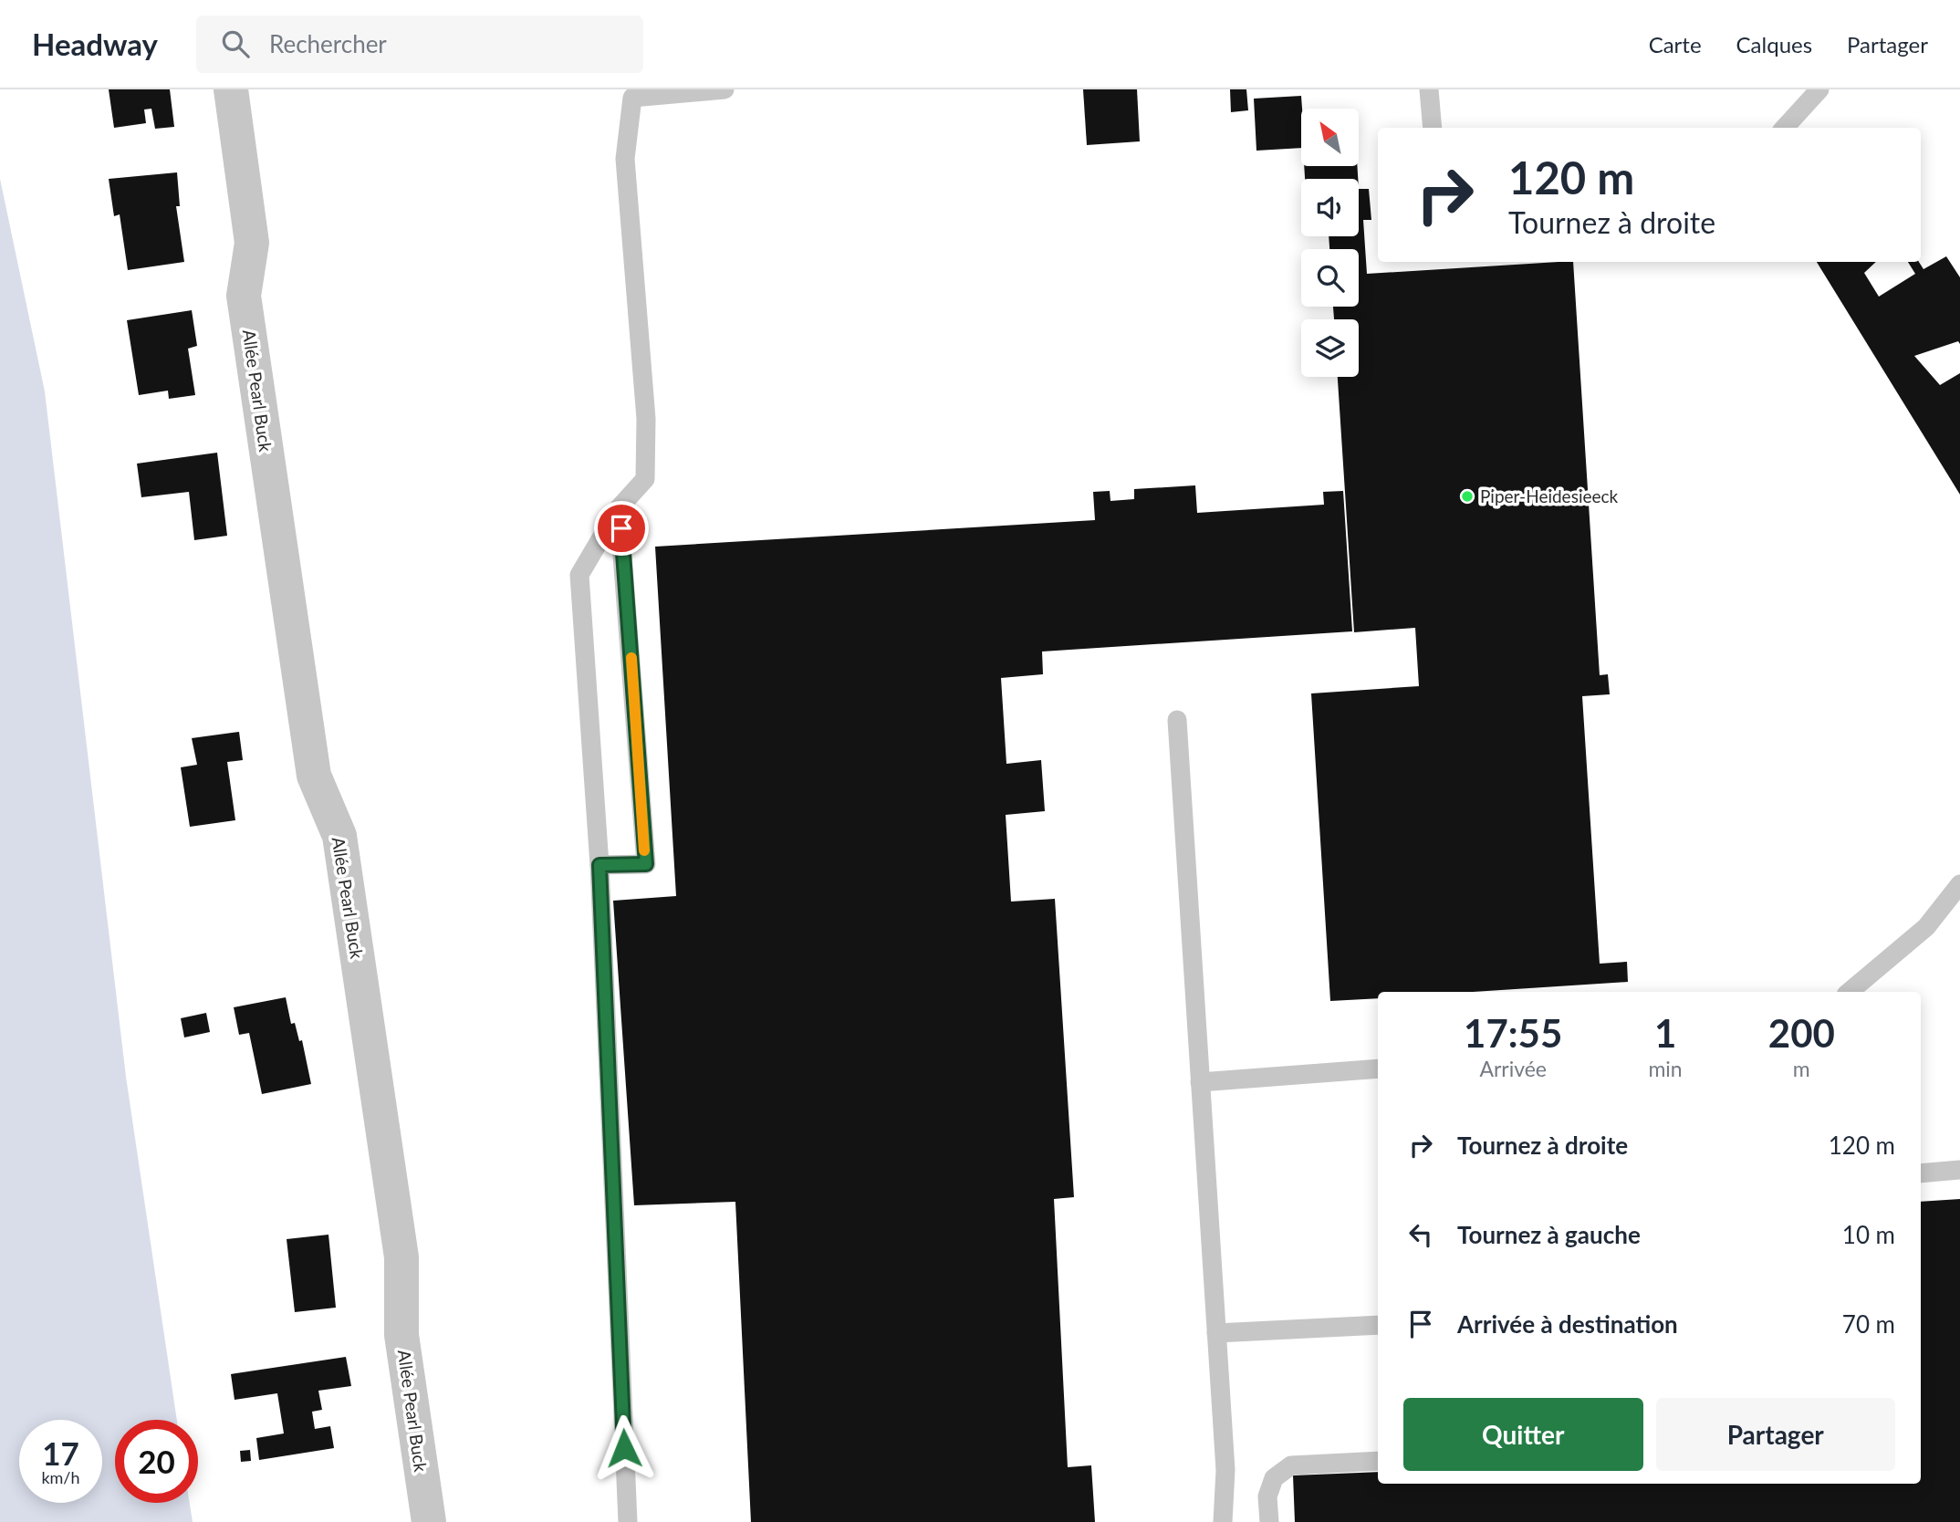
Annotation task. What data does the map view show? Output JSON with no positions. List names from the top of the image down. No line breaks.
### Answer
{"streets":{"street":["Allée Pearl Buck"]},"places":["Piper-Heidesieeck"],"north":"top left","page":{"header":"Headway","search":"Rechercher","nav":["Carte","Calques","Partager"],"turn":["120 m","Tournez à droite"],"eta":["17:55","Arrivée","1","min","200","m"],"list":[{"name":"Tournez à droite","value":"120 m"},{"name":"Tournez à gauche","value":"10 m"},{"name":"Arrivée à destination","value":"70 m"}],"buttons":["Quitter","Partager"],"speed":"17 km/h","limit":"20"}}
